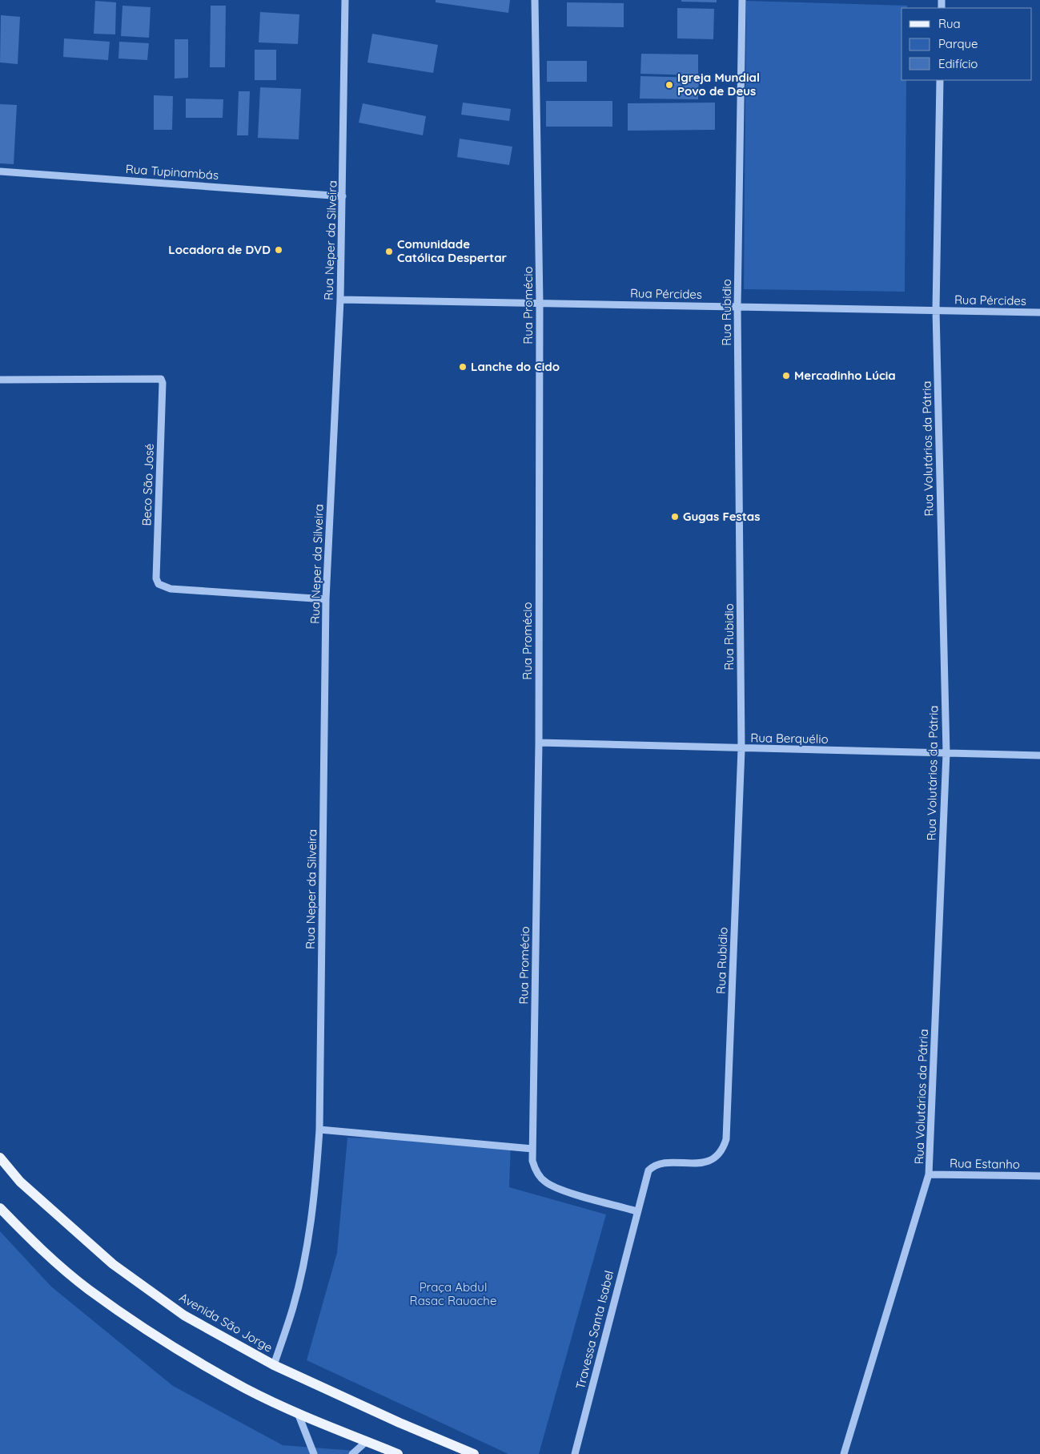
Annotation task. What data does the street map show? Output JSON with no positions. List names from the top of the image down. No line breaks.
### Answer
{"streets":{"main road":["Avenida São Jorge"],"street":["Rua Tupinambás","Rua Neper da Silveira","Rua Pércides","Rua Promécio","Rua Rubidio","Rua Volutários da Pátria","Beco São José","Rua Berquélio","Rua Estanho","Travessa Santa Isabel"]},"crossings":[["Rua Tupinambás","Rua Neper da Silveira"],["Rua Neper da Silveira","Rua Pércides"],["Rua Neper da Silveira","Beco São José"],["Rua Neper da Silveira","Avenida São Jorge"],["Rua Pércides","Rua Promécio"],["Rua Pércides","Rua Rubidio"],["Rua Pércides","Rua Volutários da Pátria"],["Rua Promécio","Rua Rubidio"],["Rua Promécio","Rua Berquélio"],["Rua Promécio","Travessa Santa Isabel"],["Rua Rubidio","Rua Berquélio"],["Rua Rubidio","Travessa Santa Isabel"],["Rua Volutários da Pátria","Rua Berquélio"],["Rua Volutários da Pátria","Rua Estanho"]],"parks":["Praça Abdul Rasac Rauache"],"places":["Igreja Mundial Povo de Deus","Locadora de DVD","Comunidade Católica Despertar","Lanche do Cido","Mercadinho Lúcia","Gugas Festas"],"legend":["Rua","Parque","Edifício"]}
